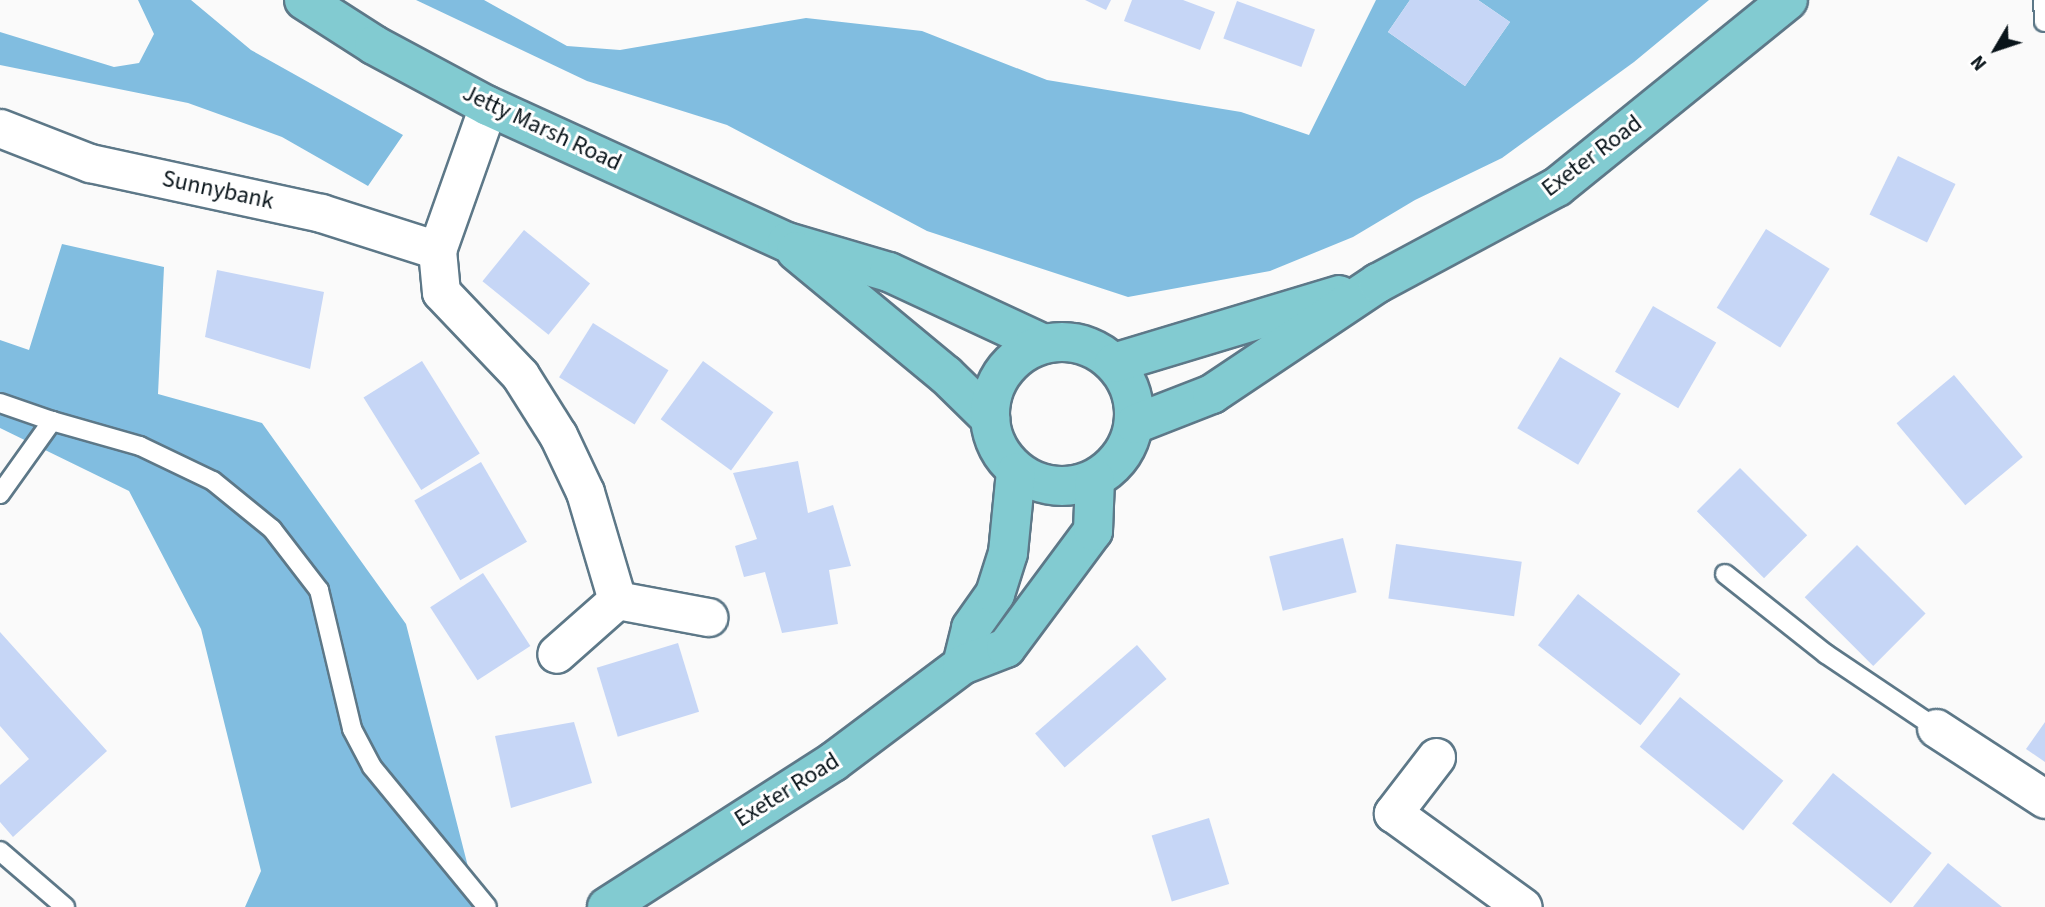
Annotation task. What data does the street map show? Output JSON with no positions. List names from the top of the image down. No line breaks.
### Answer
{"streets":{"main road":["Jetty Marsh Road","Exeter Road"],"street":["Sunnybank"]},"crossings":[["Jetty Marsh Road","Exeter Road"]],"north":"bottom left"}
